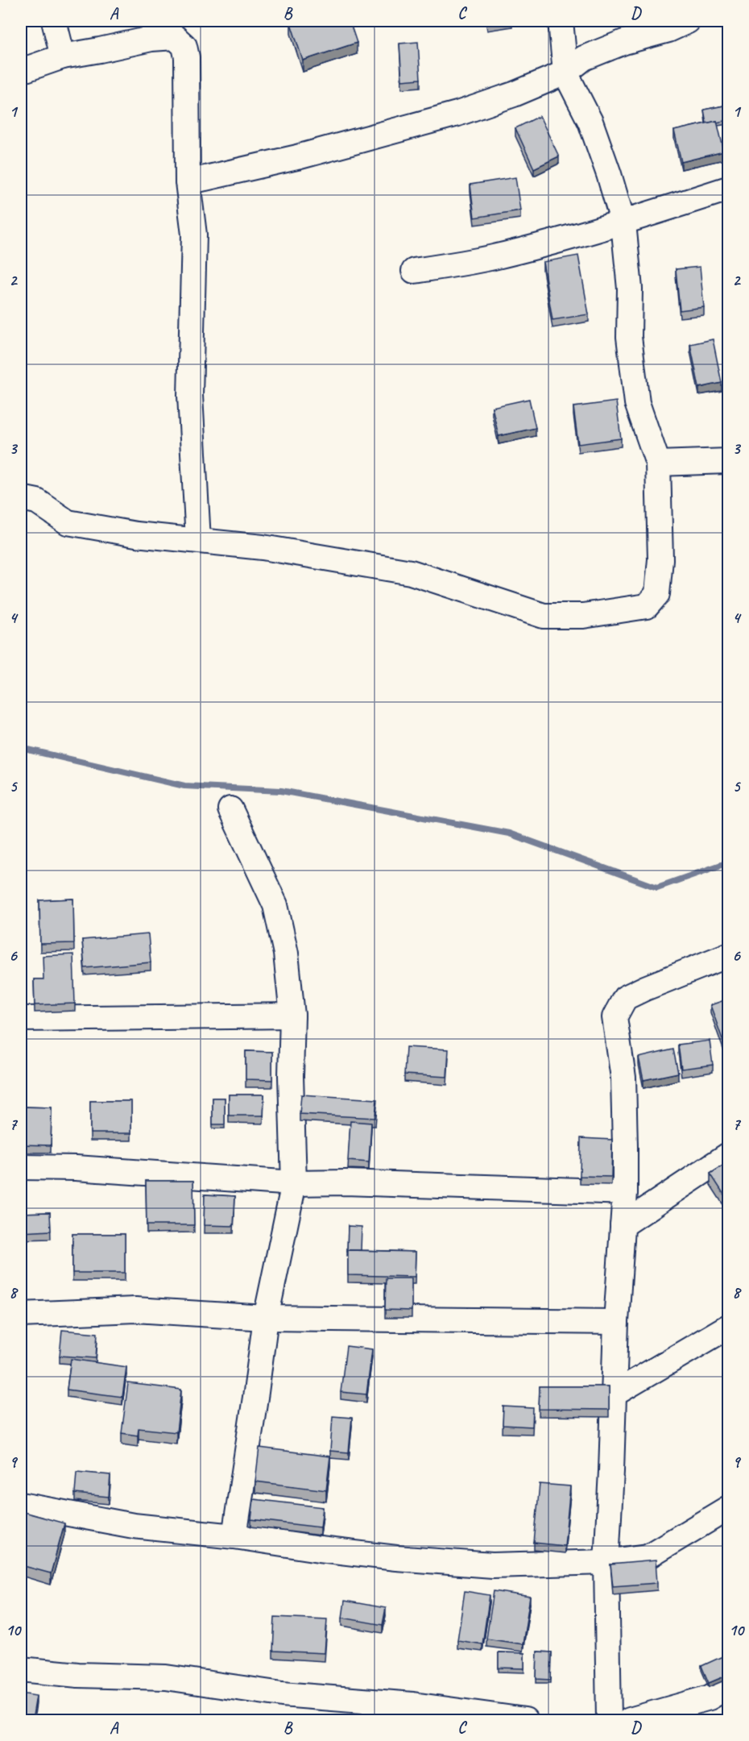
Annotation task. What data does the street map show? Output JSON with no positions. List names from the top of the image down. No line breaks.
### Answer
{"grid":{"columns":["A","B","C","D"],"rows":["1","2","3","4","5","6","7","8","9","10"]}}
